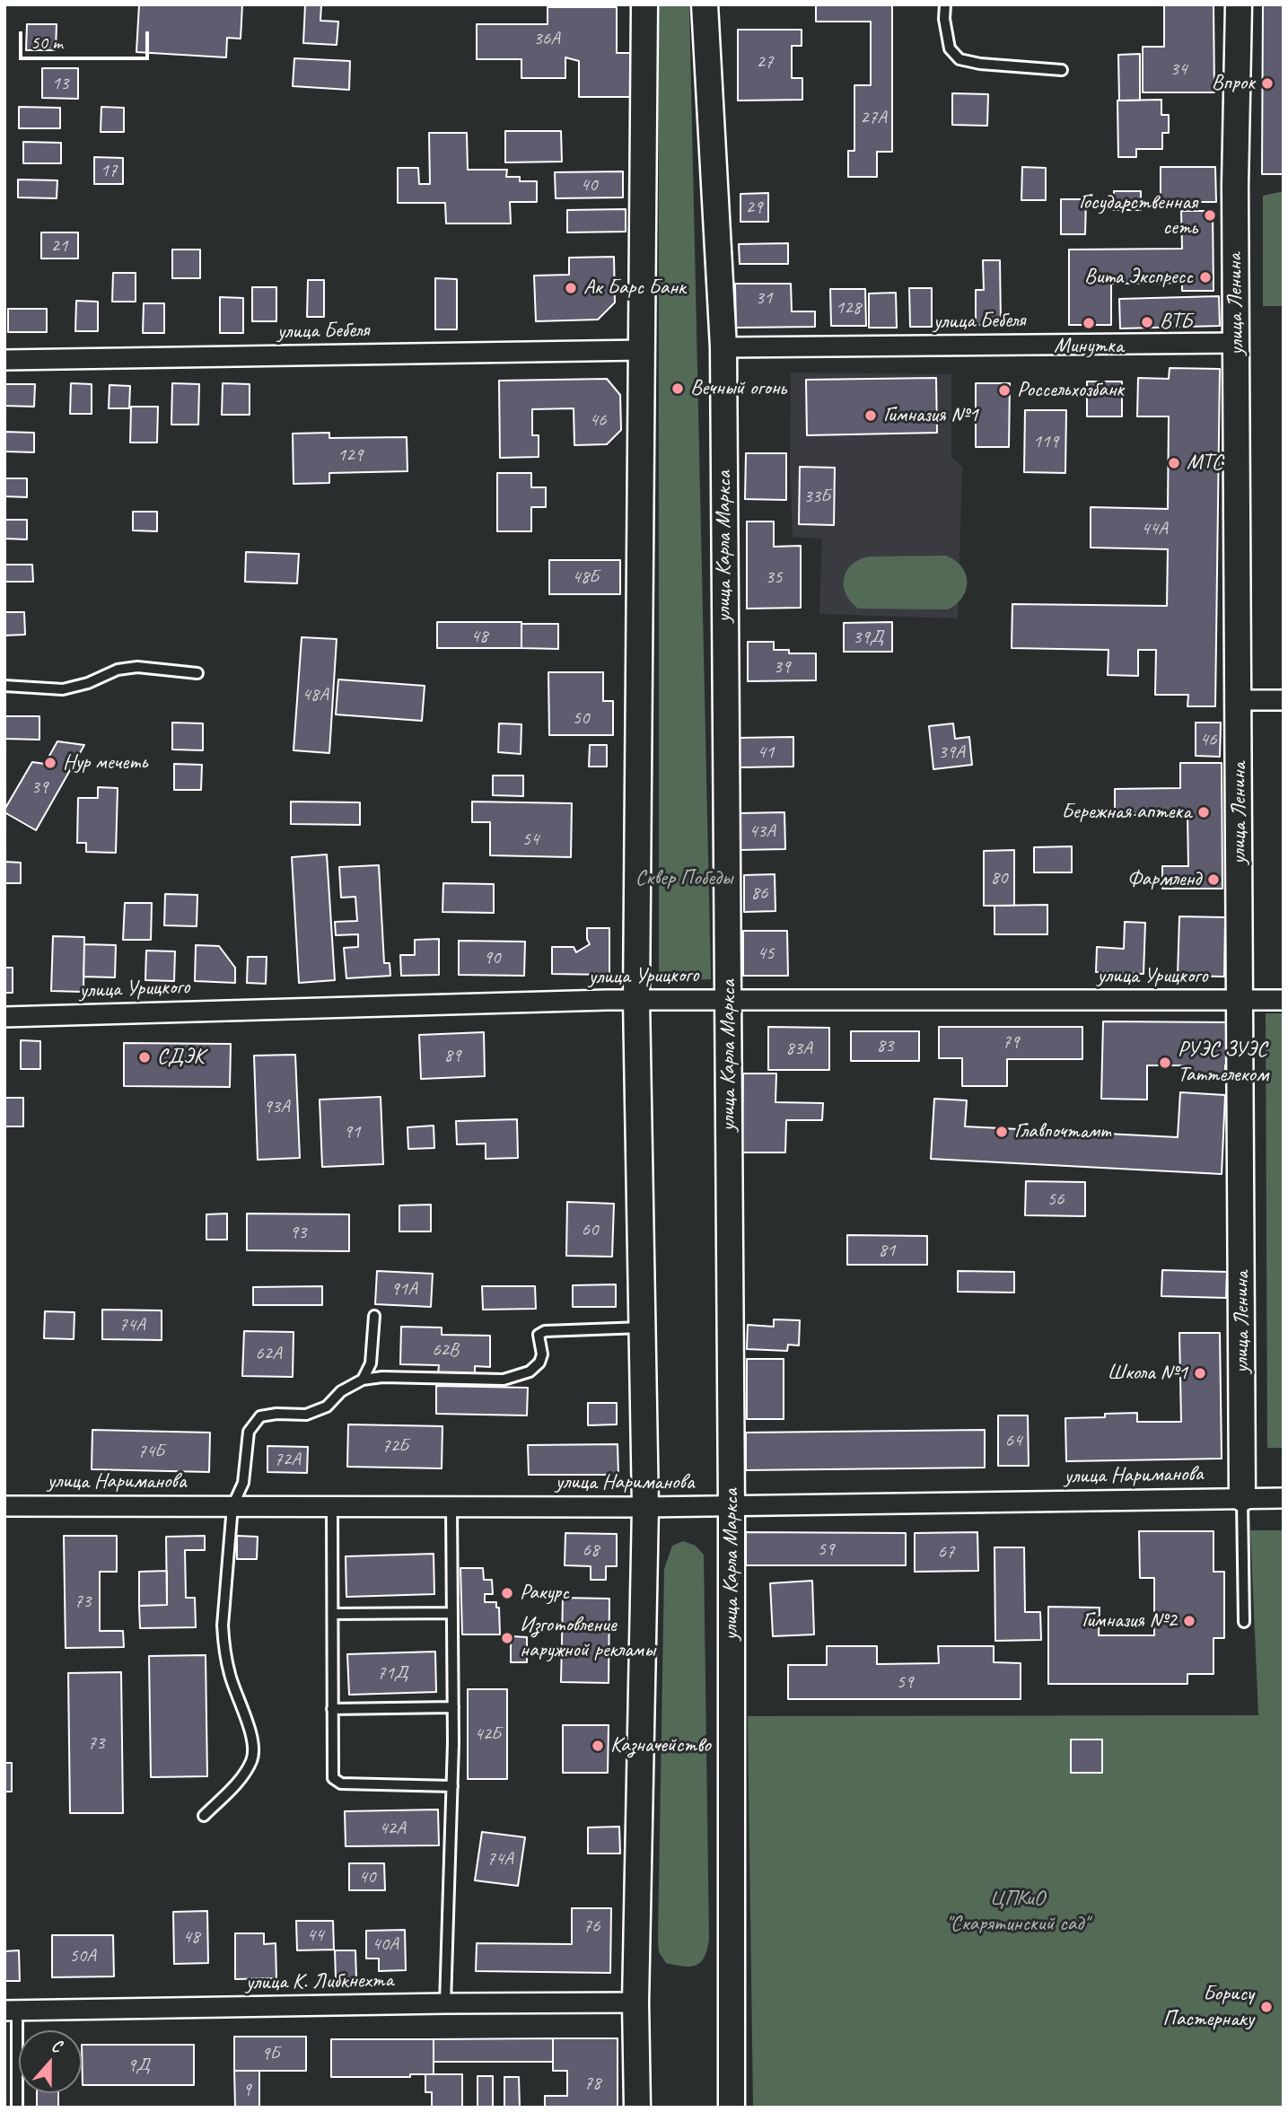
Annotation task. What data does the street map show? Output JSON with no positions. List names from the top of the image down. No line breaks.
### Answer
{"streets":{"main road":["улица Ленина","улица Карла Маркса"],"street":["улица Бебеля","улица Урицкого","улица Нариманова","улица К. Либкнехта"]},"crossings":[["улица Ленина","улица Бебеля"],["улица Ленина","улица Урицкого"],["улица Ленина","улица Нариманова"],["улица Бебеля","улица Карла Маркса"],["улица Карла Маркса","улица Урицкого"],["улица Карла Маркса","улица Нариманова"]],"parks":["Сквер Победы","ЦПКиО \"Скарятинский сад\""],"places":["Впрок","Государственная сеть","Вита Экспресс","Ак Барс Банк","ВТБ","Минутка","Вечный огонь","Россельхозбанк","Гимназия №1","МТС","Нур мечеть","Бережная аптека","Фармленд","СДЭК","РУЭС ЗУЭС Таттелеком","Главпочтамт","Школа №1","Ракурс","Гимназия №2","Изготовление наружной рекламы","Казначейство","Борису Пастернаку"],"house_numbers":["36А","27","34","13","27А","17","40","29","21","31","128","46","119","129","33Б","44А","48Б","35","48","39Д","39","48А","50","46","41","39А","39","43А","54","80","86","45","90","79","83","83А","89","93А","91","56","60","93","81","91А","74А","62В","62А","64","72Б","74Б","72А","59","68","67","73","71Д","59","42Б","73","42А","74А","40","76","44","48","40А","50А","9Б","9Д","78","9"],"scale_bar":"50 m","north":"top"}
